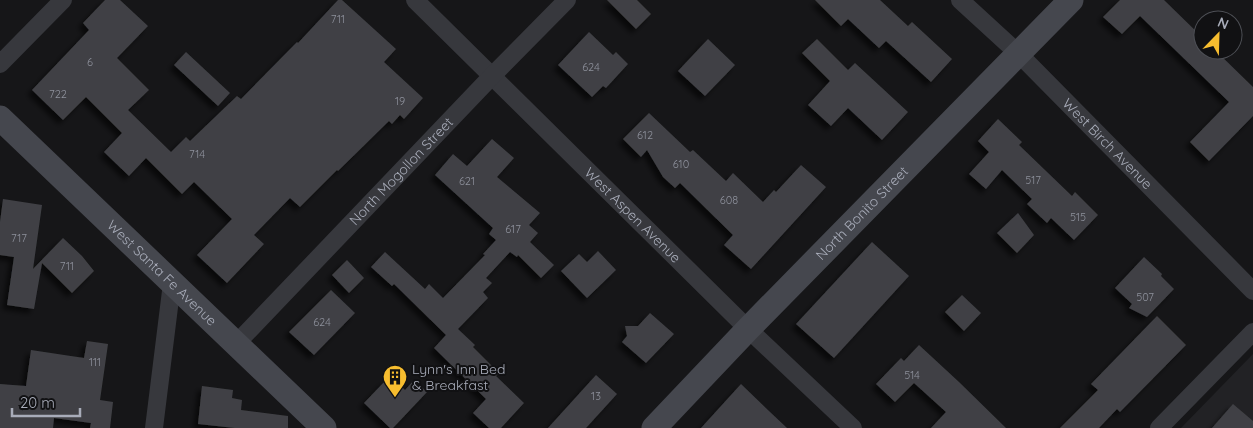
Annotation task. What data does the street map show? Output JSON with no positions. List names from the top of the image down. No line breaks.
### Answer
{"streets":{"street":["West Birch Avenue","North Mogollon Street","North Bonito Street","West Aspen Avenue","West Santa Fe Avenue"]},"crossings":[["West Birch Avenue","North Bonito Street"],["North Mogollon Street","West Aspen Avenue"],["North Mogollon Street","West Santa Fe Avenue"],["North Bonito Street","West Aspen Avenue"]],"places":{"building":["Lynn's Inn Bed & Breakfast"]},"house_numbers":["711","6","624","722","19","612","714","610","517","621","608","515","617","717","711","507","624","111","514","13"],"scale_bar":"20 m","north":"top right"}
